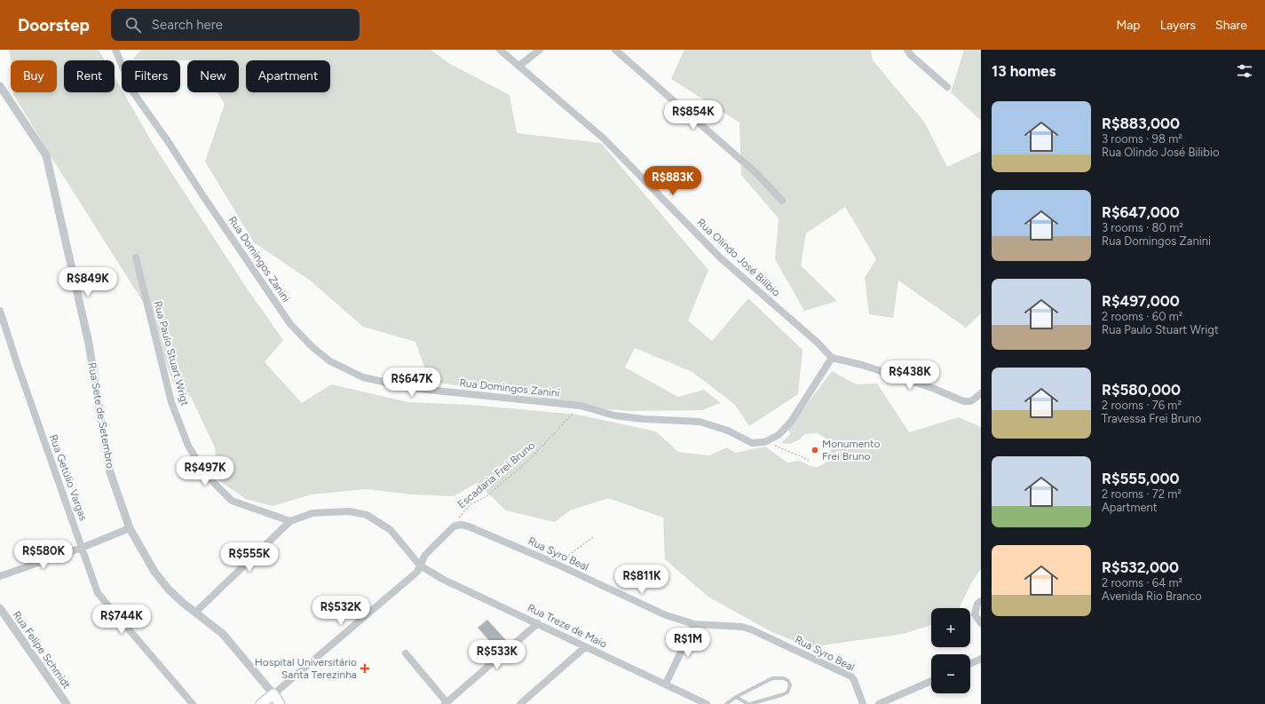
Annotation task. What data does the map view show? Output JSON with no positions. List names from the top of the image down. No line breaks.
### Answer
{"streets":{"main road":["Rua Sete de Setembro"],"street":["Rua Olindo José Bilibio","Rua Domingos Zanini","Rua Paulo Stuart Wrigt","Rua Getúlio Vargas","Rua Syro Beal","Rua Treze de Maio","Rua Felipe Schmidt"],"path":["Escadaria Frei Bruno"]},"crossings":[["Rua Domingos Zanini","Escadaria Frei Bruno"],["Escadaria Frei Bruno","Rua Syro Beal"]],"places":{"other":["Monumento Frei Bruno"],"health":["Hospital Universitário Santa Terezinha"]},"page":{"header":"Doorstep","search":"Search here","nav":["Map","Layers","Share"],"heading":"13 homes","chip":["Buy","Rent","Filters","New","Apartment"],"list":[{"name":"R$883,000","note":"3 rooms · 98 m² · Rua Olindo José Bilibio"},{"name":"R$647,000","note":"3 rooms · 80 m² · Rua Domingos Zanini"},{"name":"R$497,000","note":"2 rooms · 60 m² · Rua Paulo Stuart Wrigt"},{"name":"R$580,000","note":"2 rooms · 76 m² · Travessa Frei Bruno"},{"name":"R$555,000","note":"2 rooms · 72 m² · Apartment"},{"name":"R$532,000","note":"2 rooms · 64 m² · Avenida Rio Branco"}],"price":["R$854K","R$883K","R$849K","R$438K","R$647K","R$497K","R$580K","R$555K","R$811K","R$532K","R$744K","R$1M","R$533K"],"map_buttons":["+","−"]}}
